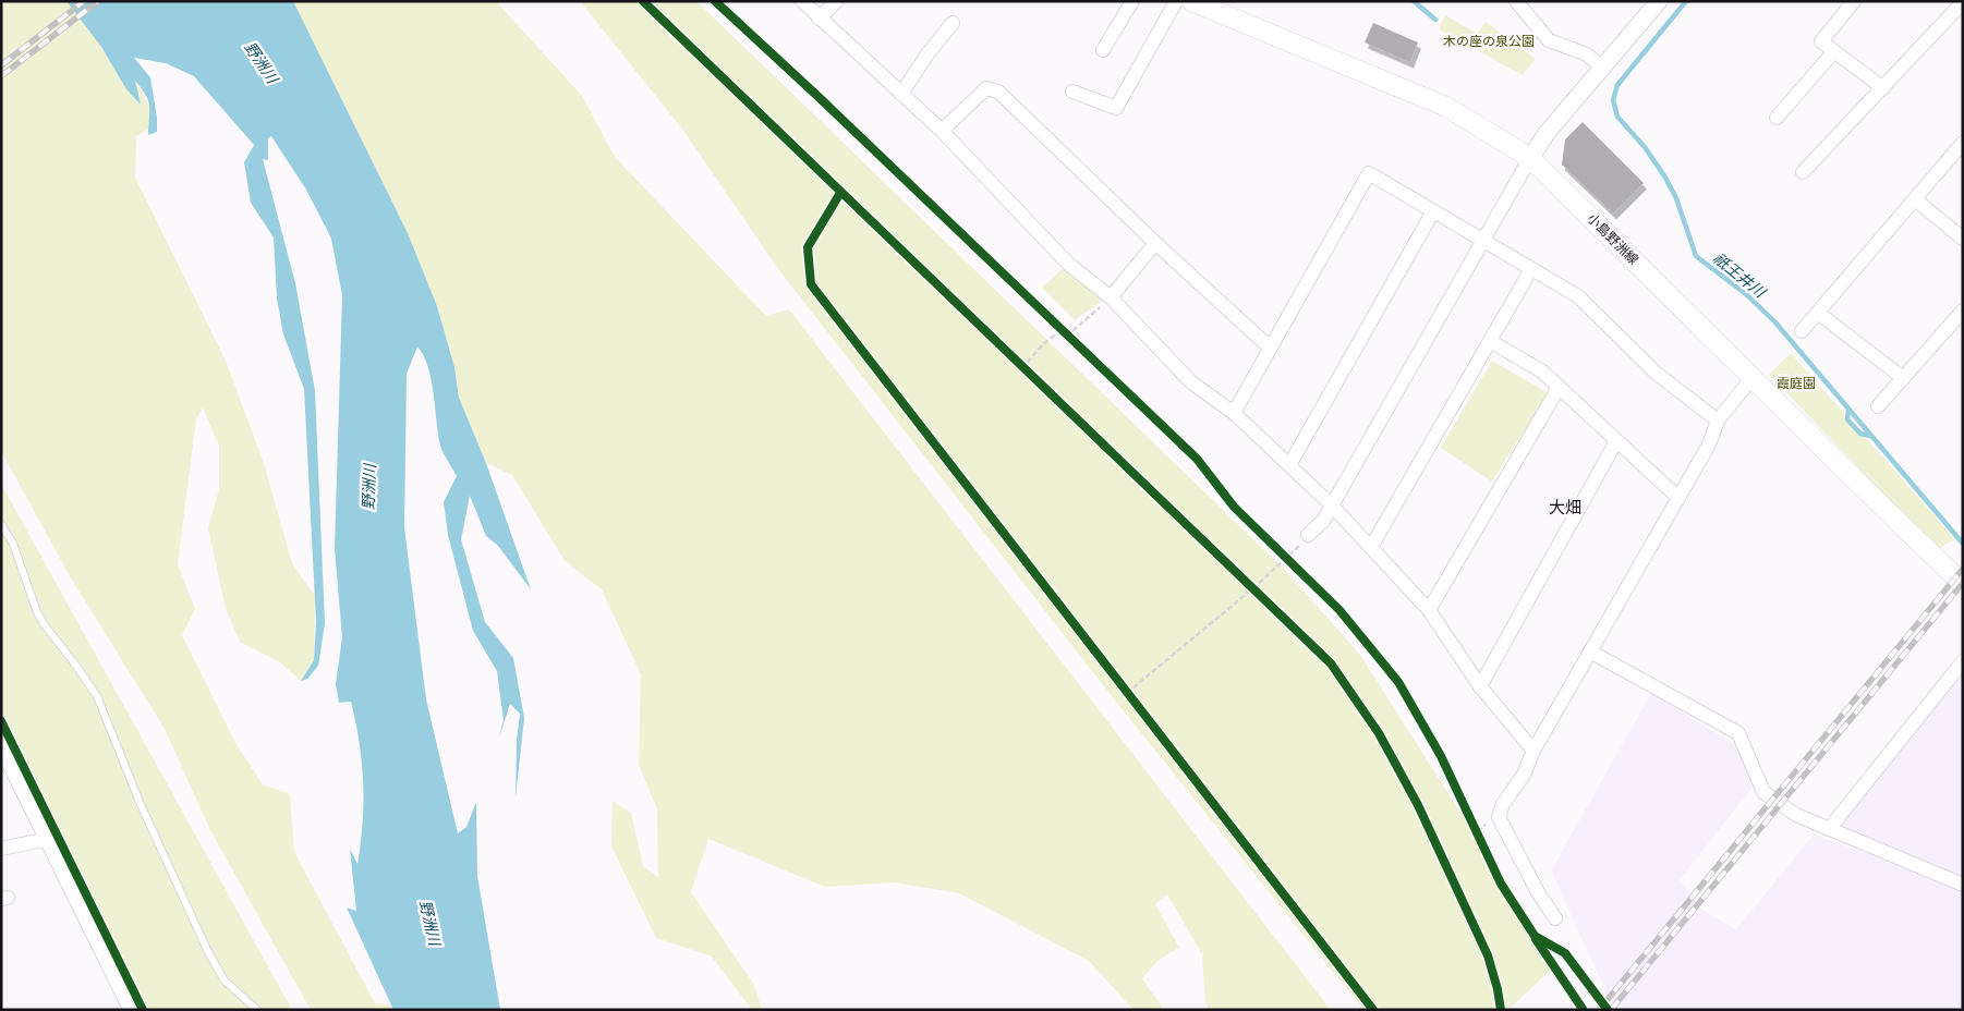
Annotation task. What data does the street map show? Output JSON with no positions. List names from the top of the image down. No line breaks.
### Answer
{"streets":{"main road":["小島野洲線"]},"districts":["大畑"],"water":["野洲川","祇王井川"],"parks":["木の座の泉公園","霞庭園"]}
